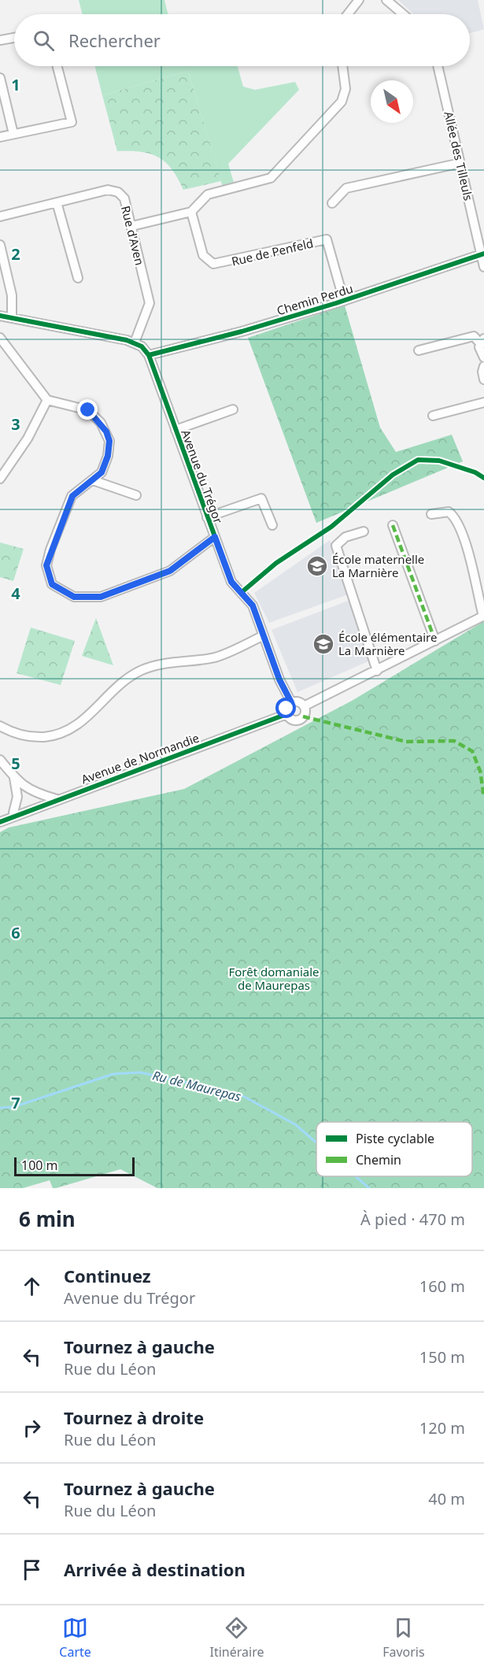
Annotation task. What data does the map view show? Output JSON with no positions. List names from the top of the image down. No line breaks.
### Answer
{"streets":{"street":["Allée des Tilleuls","Rue d'Aven","Rue de Penfeld","Chemin Perdu","Avenue du Trégor","Avenue de Normandie"]},"crossings":[["Allée des Tilleuls","Chemin Perdu"],["Rue de Penfeld","Chemin Perdu"],["Chemin Perdu","Avenue du Trégor"],["Avenue du Trégor","Avenue de Normandie"]],"water":["Ru de Maurepas"],"parks":["Forêt domaniale de Maurepas"],"places":{"school or university":["École maternelle La Marnière","École élémentaire La Marnière"]},"legend":["Piste cyclable","Chemin"],"scale_bar":"100 m","north":"bottom right","page":{"search":"Rechercher","scale":"100 m","heading":["6 min","À pied · 470 m"],"list":[["Continuez","Avenue du Trégor","160 m"],["Tournez à gauche","Rue du Léon","150 m"],["Tournez à droite","Rue du Léon","120 m"],["Tournez à gauche","Rue du Léon","40 m"],"Arrivée à destination"],"nav":["Carte","Itinéraire","Favoris"]},"grid":{"rows":["1","2","3","4","5","6","7"]}}
